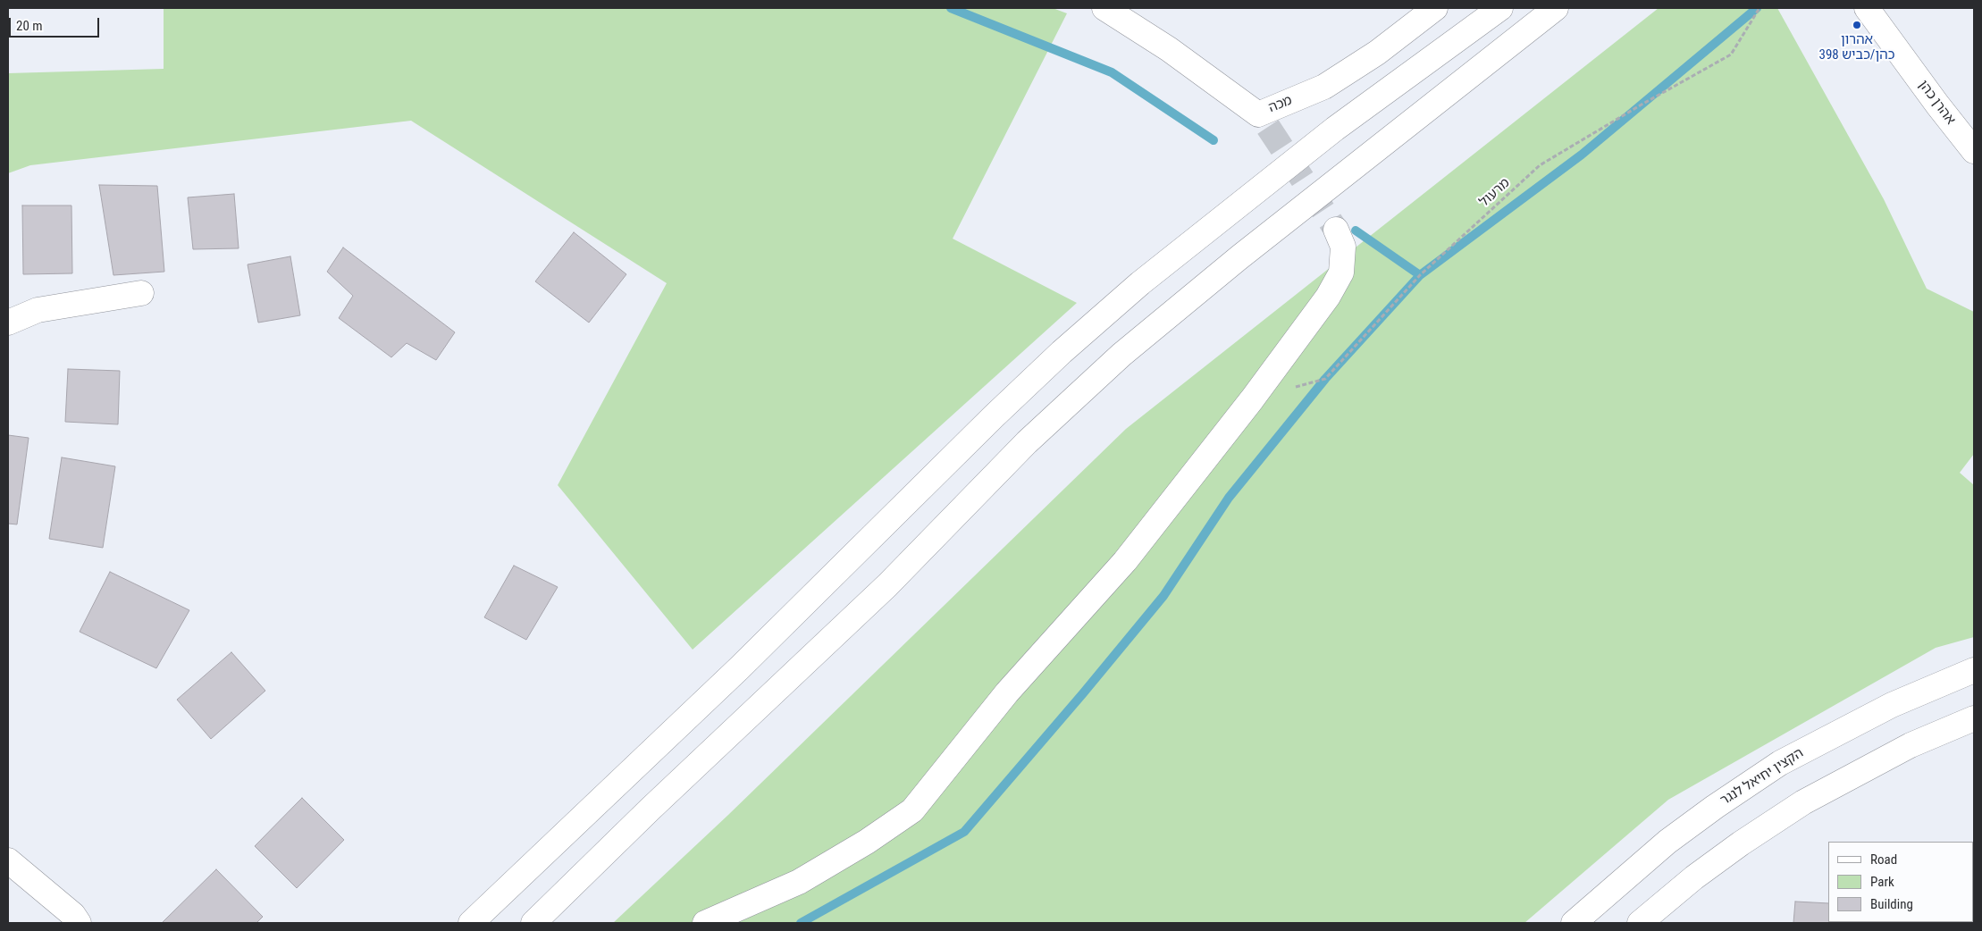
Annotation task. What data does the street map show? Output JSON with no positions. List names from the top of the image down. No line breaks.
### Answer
{"streets":{"main road":["אהרן כהן","מכה","הקצין יחיאל לנגר"],"path":["מרעול"]},"places":["אהרון כהן/כביש 398"],"legend":["Road","Park","Building"],"scale_bar":"20 m"}
